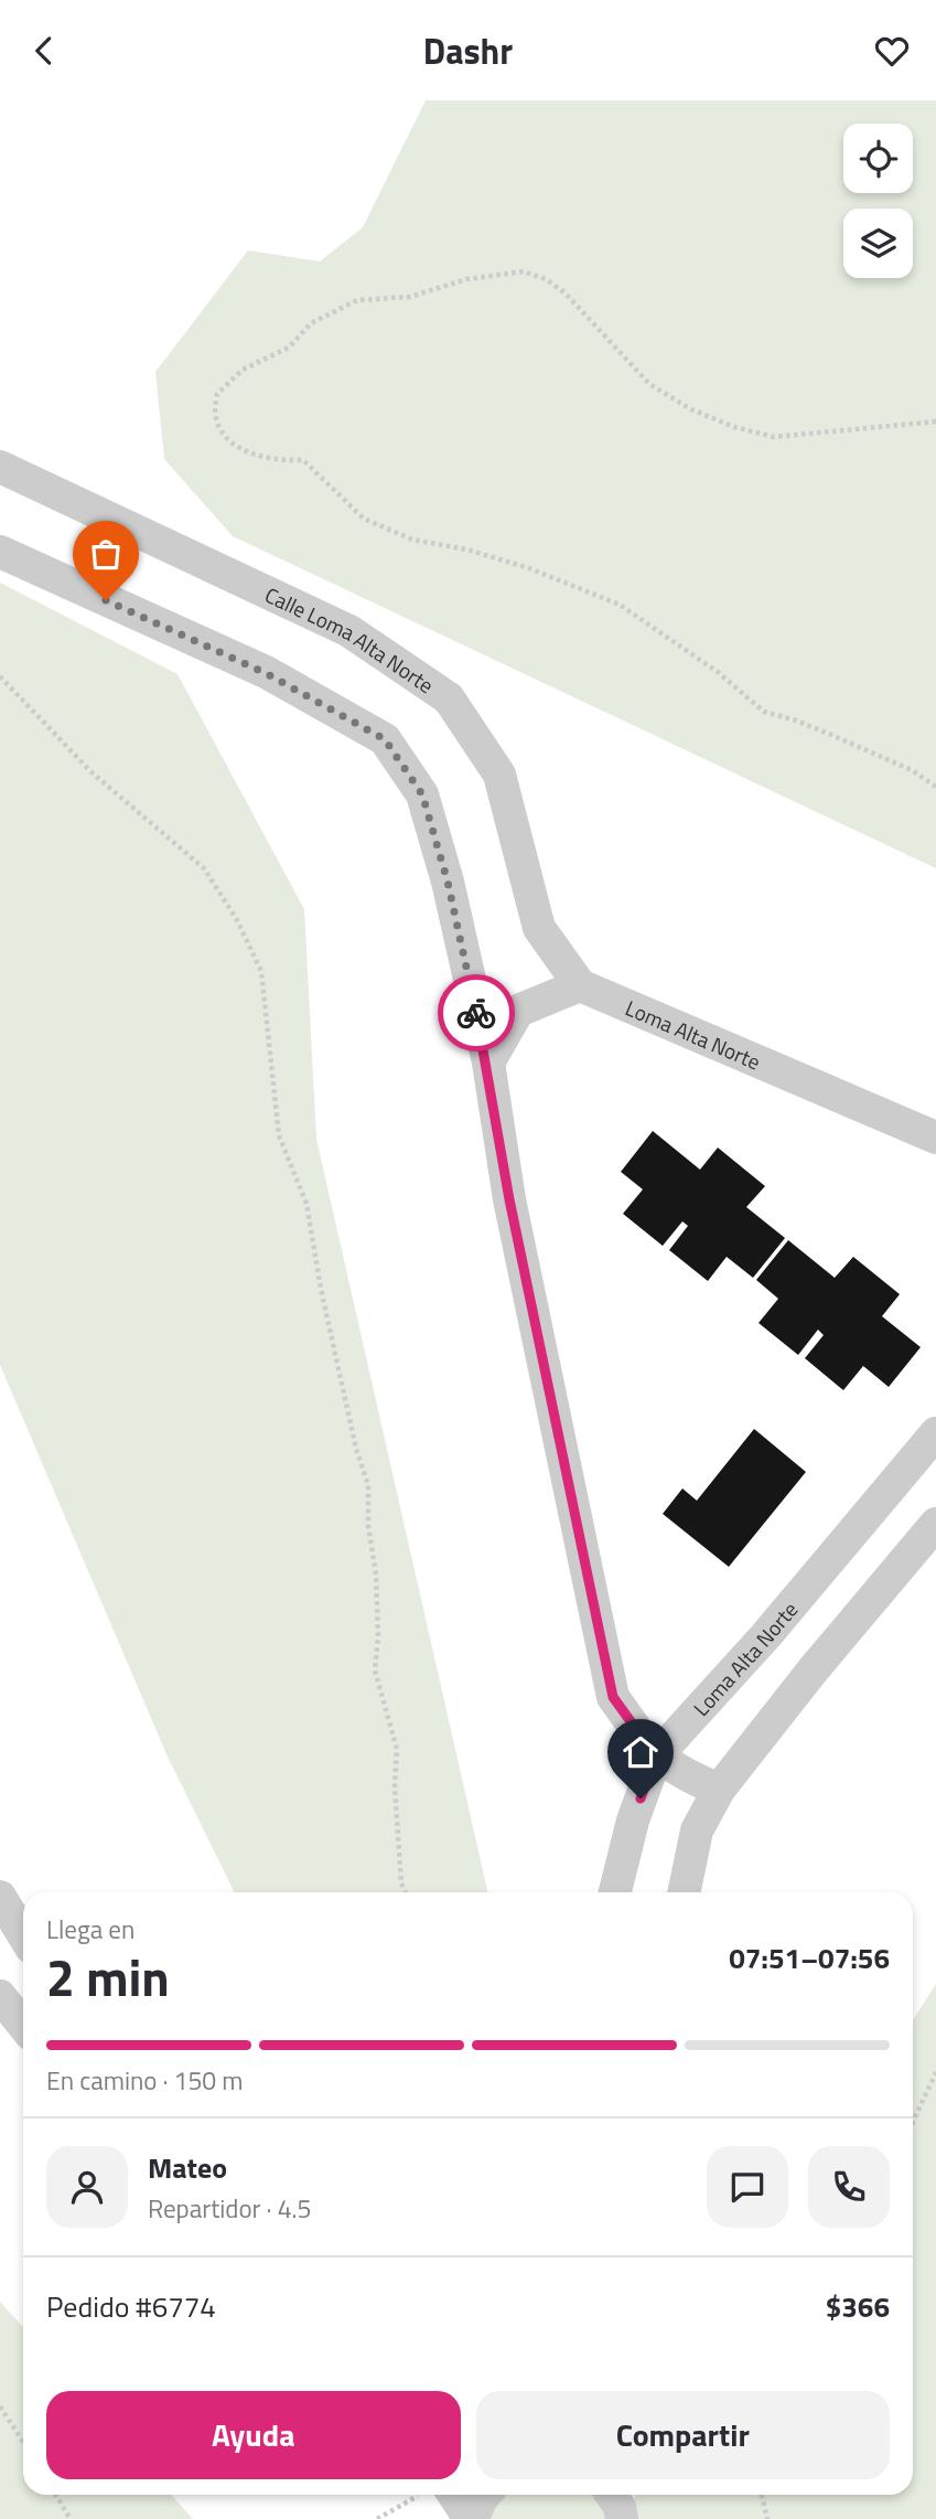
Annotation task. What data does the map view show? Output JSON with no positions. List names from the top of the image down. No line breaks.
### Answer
{"streets":{"street":["Calle Loma Alta Norte","Loma Alta Norte"]},"crossings":[["Calle Loma Alta Norte","Loma Alta Norte"]],"page":{"header":"Dashr","heading":["2 min","Llega en","07:51–07:56"],"panel":["Mateo","Repartidor · 4.5","Pedido #6774","$366"],"bar":"En camino · 150 m","buttons":["Ayuda","Compartir"]}}
